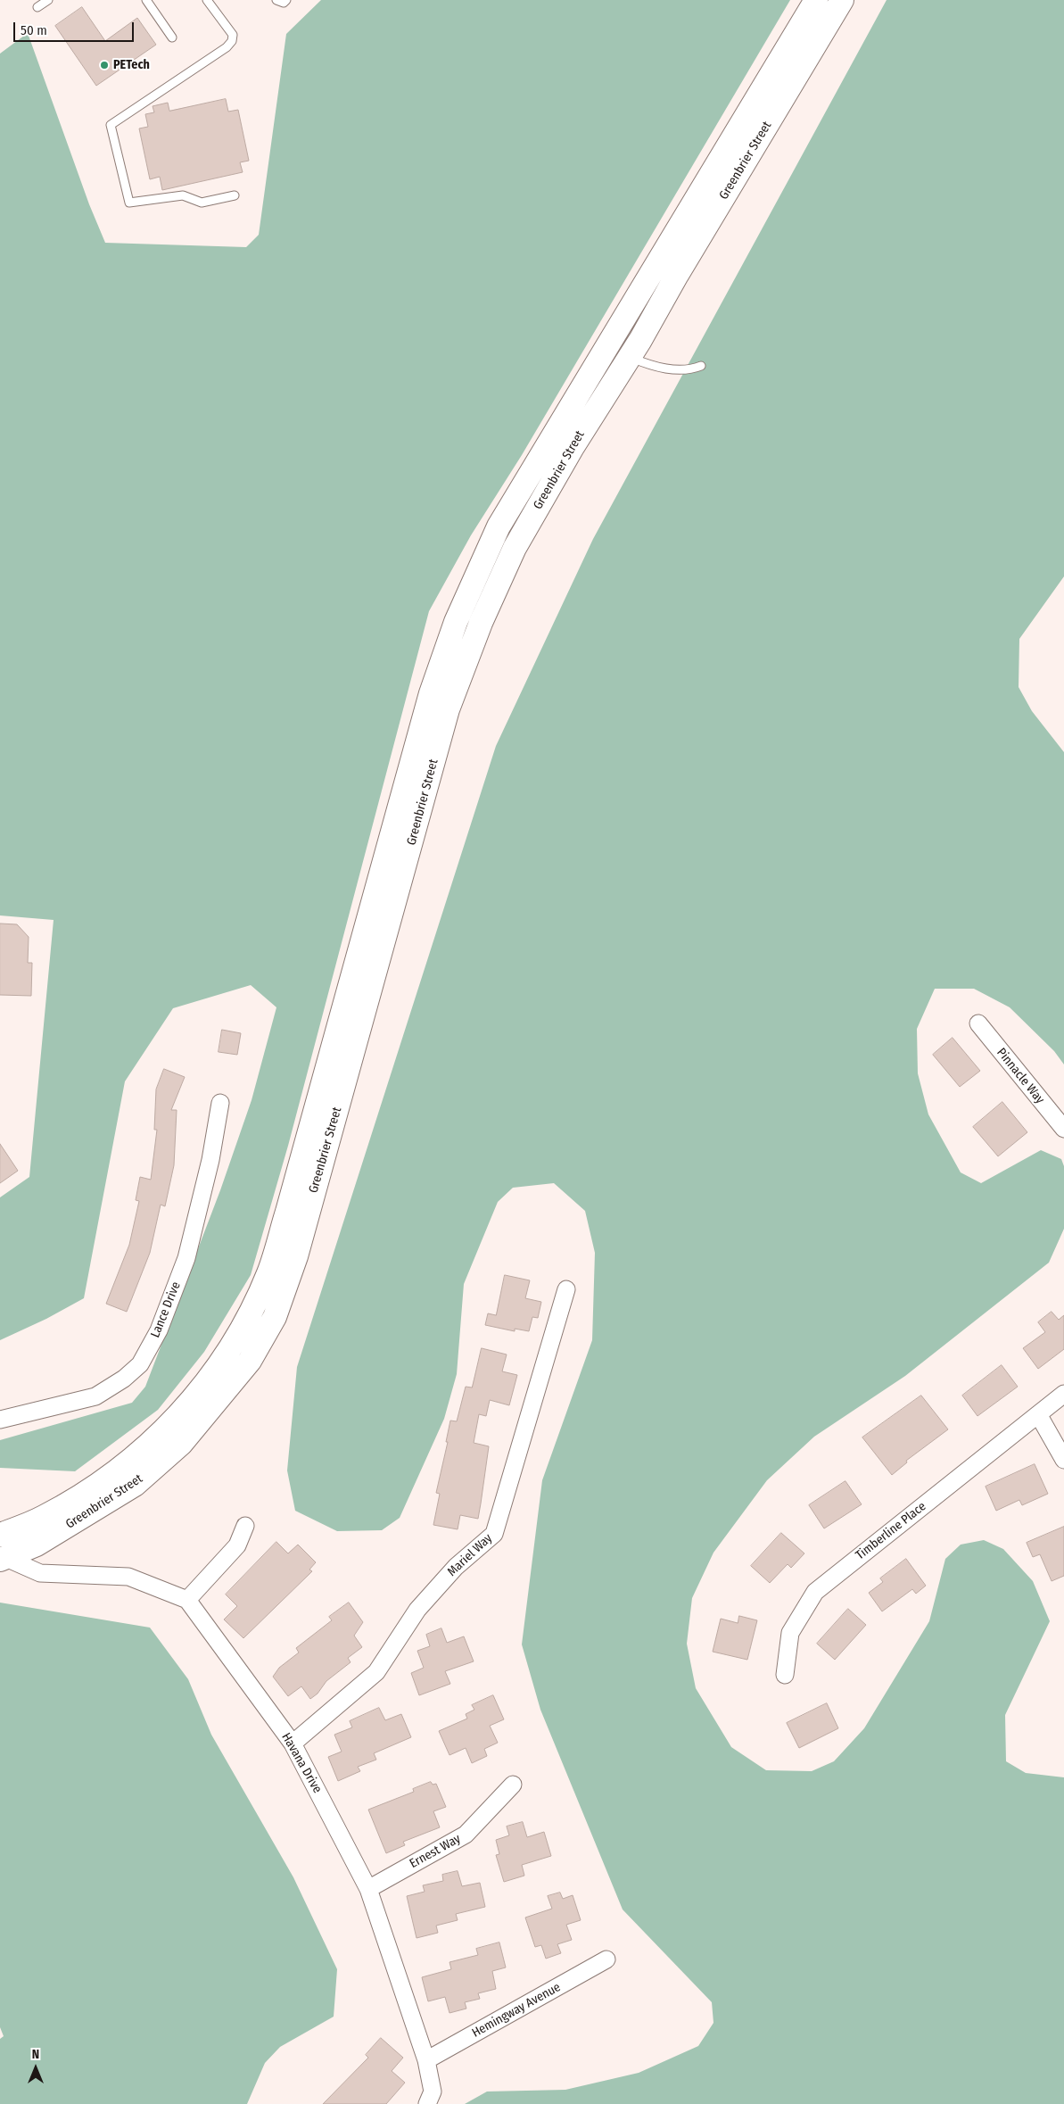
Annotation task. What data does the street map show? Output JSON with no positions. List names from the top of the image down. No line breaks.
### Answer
{"streets":{"main road":["Greenbrier Street"],"street":["Pinnacle Way","Lance Drive","Timberline Place","Mariel Way","Havana Drive","Ernest Way","Hemingway Avenue"]},"crossings":[["Mariel Way","Havana Drive"],["Havana Drive","Ernest Way"],["Havana Drive","Hemingway Avenue"]],"places":["PETech"],"scale_bar":"50 m","north":"top"}
